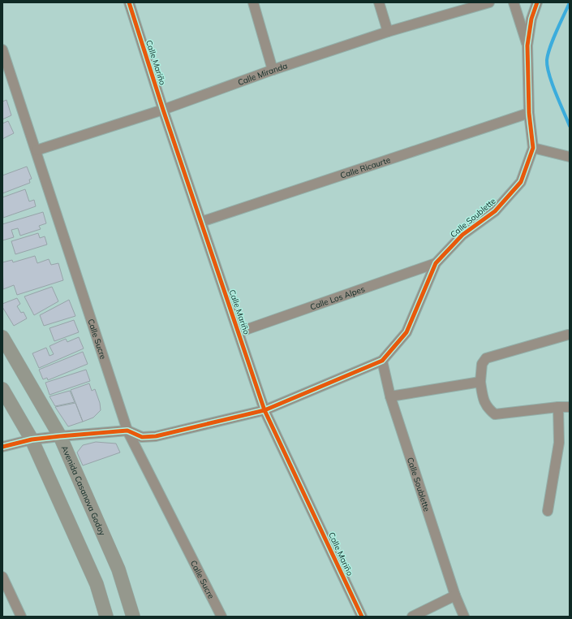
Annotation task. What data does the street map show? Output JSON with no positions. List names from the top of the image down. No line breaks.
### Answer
{"streets":{"street":["Calle Mariño","Calle Miranda","Calle Ricaurte","Calle Soublette","Calle Los Alpes","Calle Sucre","Avenida Casanova Godoy"]},"crossings":[["Calle Mariño","Calle Miranda"],["Calle Mariño","Calle Ricaurte"],["Calle Mariño","Calle Los Alpes"],["Calle Miranda","Calle Sucre"],["Calle Ricaurte","Calle Soublette"],["Calle Soublette","Calle Los Alpes"]]}
